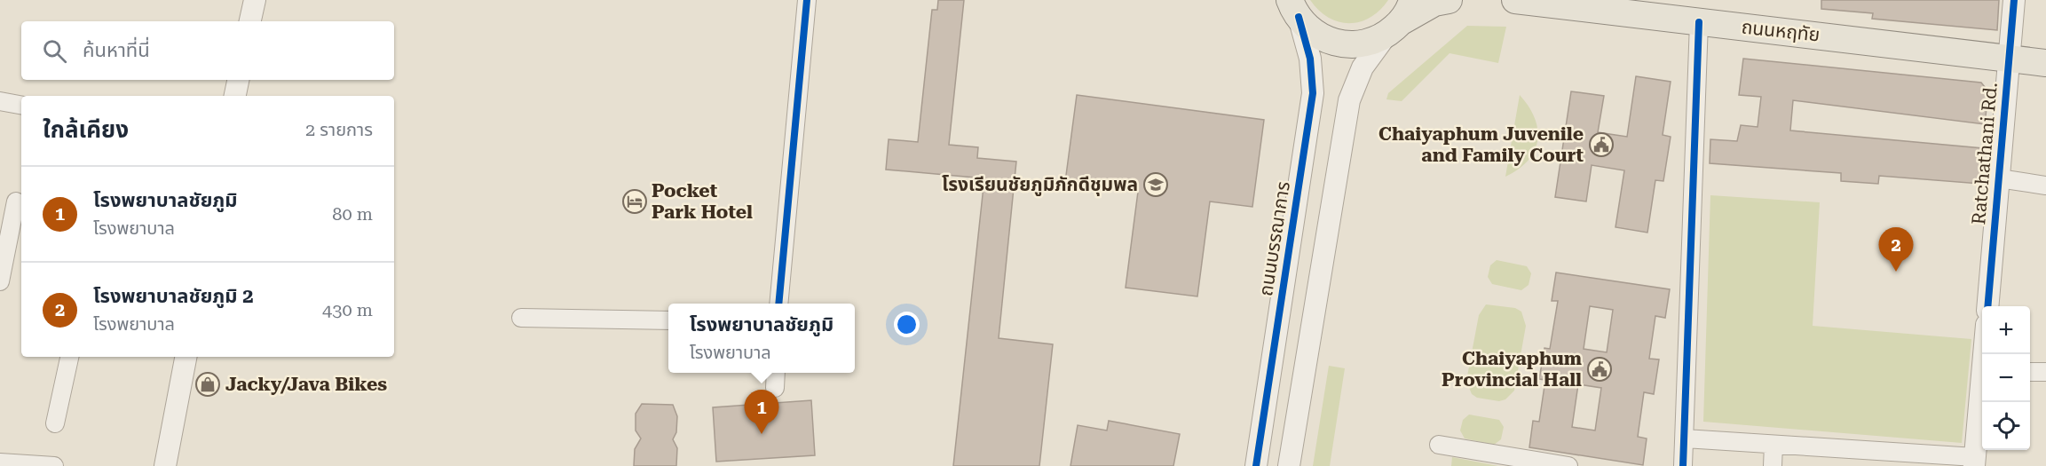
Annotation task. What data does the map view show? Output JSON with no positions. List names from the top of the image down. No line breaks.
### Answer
{"streets":{"main road":["ถนนหฤทัย"],"street":["Ratchathani Rd.","ถนนบรรณาการ"]},"crossings":[["ถนนหฤทัย","Ratchathani Rd."]],"places":{"public building":["Chaiyaphum Juvenile and Family Court","Chaiyaphum Provincial Hall"],"school or university":["โรงเรียนชัยภูมิภักดีชุมพล"],"hotel":["Pocket Park Hotel"],"shop":["Jacky/Java Bikes"]},"page":{"search":"ค้นหาที่นี่","heading":["ใกล้เคียง","2 รายการ"],"list":[{"mark":"1","name":"โรงพยาบาลชัยภูมิ","note":"โรงพยาบาล","value":"80 m"},{"mark":"2","name":"โรงพยาบาลชัยภูมิ 2","note":"โรงพยาบาล","value":"430 m"}],"pins":["2","1"],"popup":["โรงพยาบาลชัยภูมิ","โรงพยาบาล"],"map_buttons":["+","−"]}}
